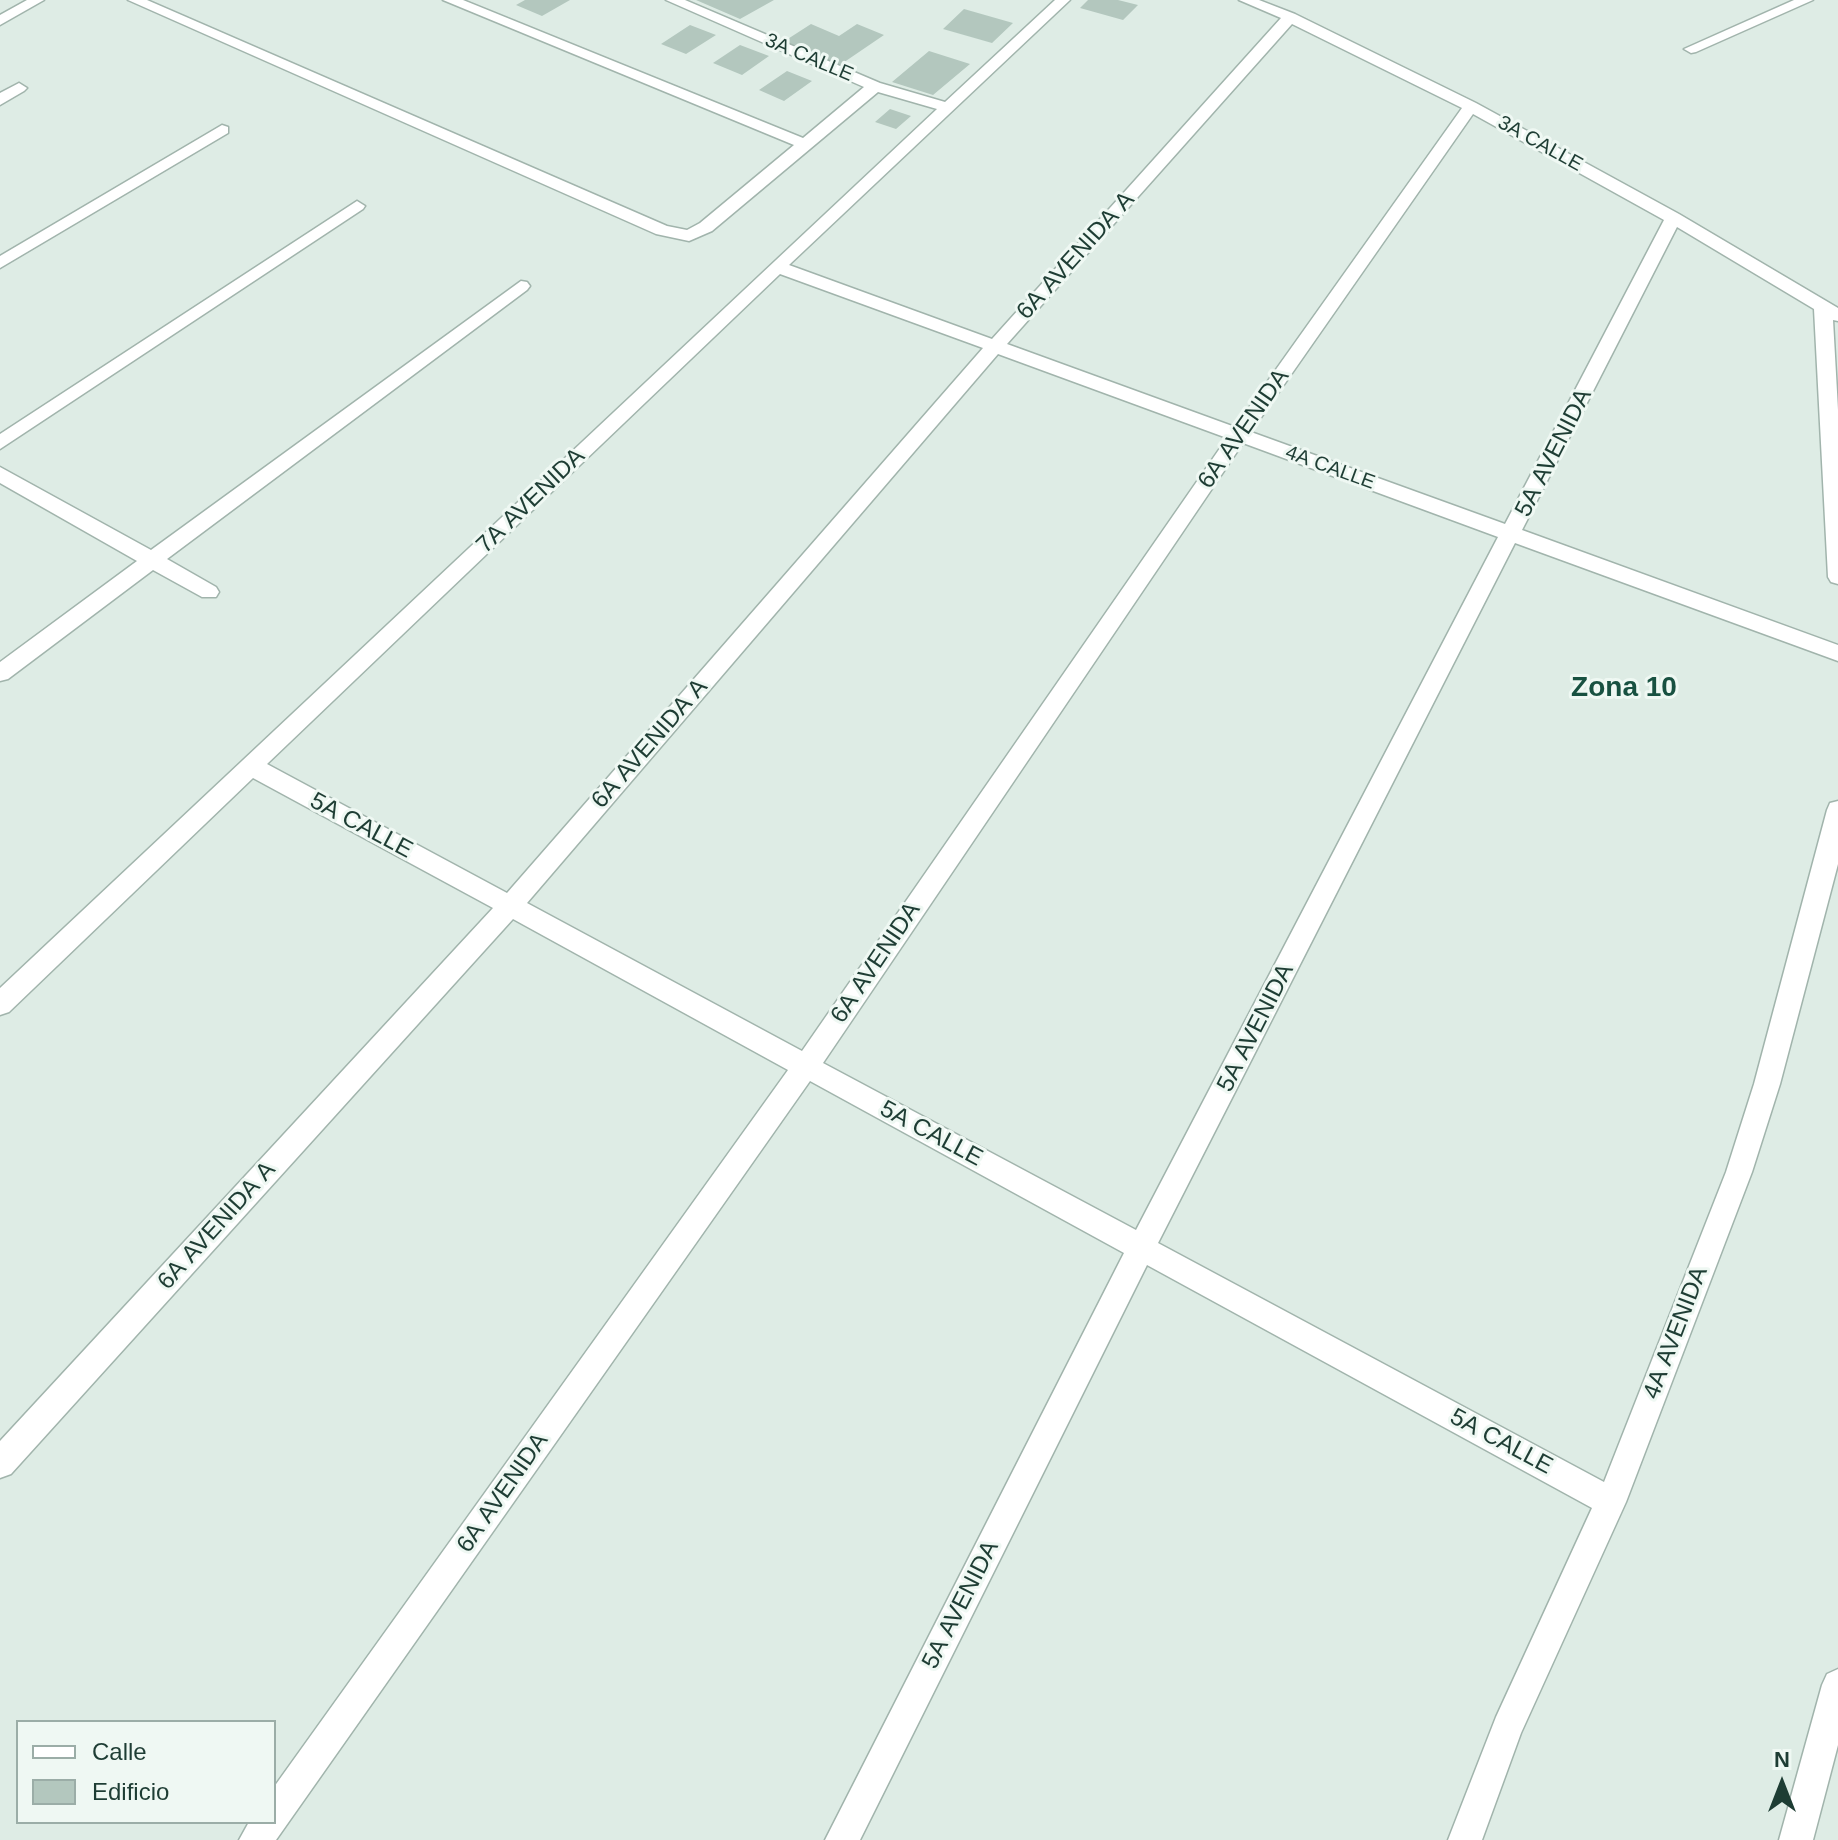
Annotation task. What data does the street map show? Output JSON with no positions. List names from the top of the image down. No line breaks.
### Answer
{"streets":{"street":["3A CALLE","6A AVENIDA A","6A AVENIDA","5A AVENIDA","4A CALLE","7A AVENIDA","5A CALLE","4A AVENIDA"]},"crossings":[["3A CALLE","6A AVENIDA A"],["3A CALLE","6A AVENIDA"],["3A CALLE","5A AVENIDA"],["3A CALLE","7A AVENIDA"],["6A AVENIDA A","4A CALLE"],["6A AVENIDA A","5A CALLE"],["6A AVENIDA","4A CALLE"],["6A AVENIDA","5A CALLE"],["5A AVENIDA","4A CALLE"],["5A AVENIDA","5A CALLE"],["4A CALLE","7A AVENIDA"],["7A AVENIDA","5A CALLE"],["5A CALLE","4A AVENIDA"]],"districts":["Zona 10"],"legend":["Calle","Edificio"],"north":"top"}
